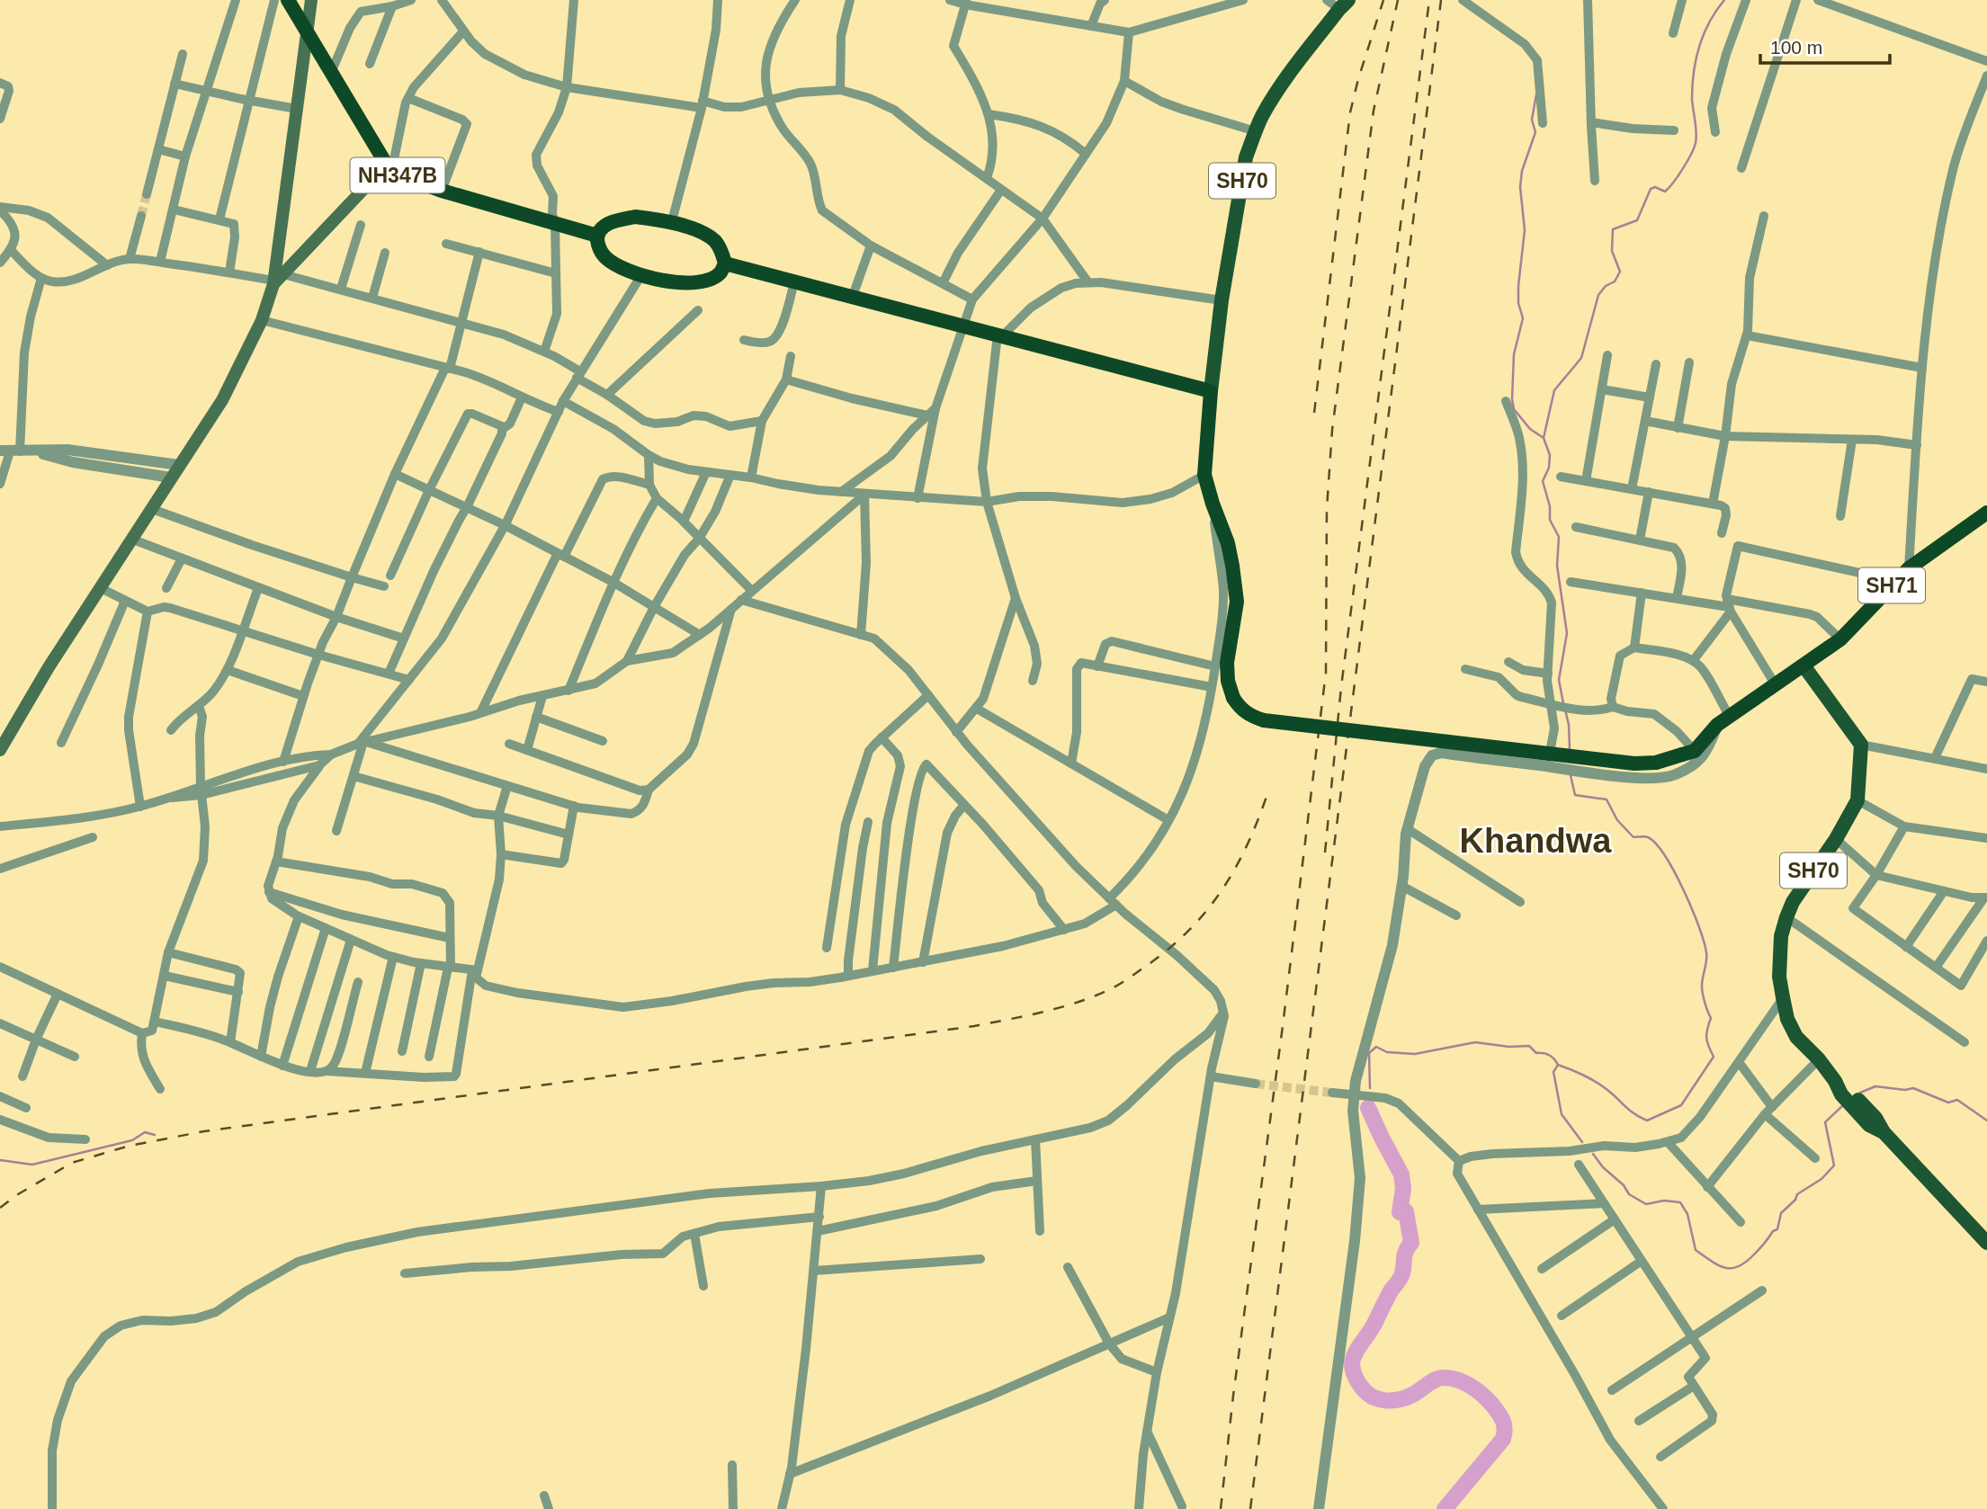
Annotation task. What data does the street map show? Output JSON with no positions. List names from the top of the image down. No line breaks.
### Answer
{"streets":{"highway":["NH347B","SH70","SH71"]},"districts":["Khandwa"],"scale_bar":"100 m"}
